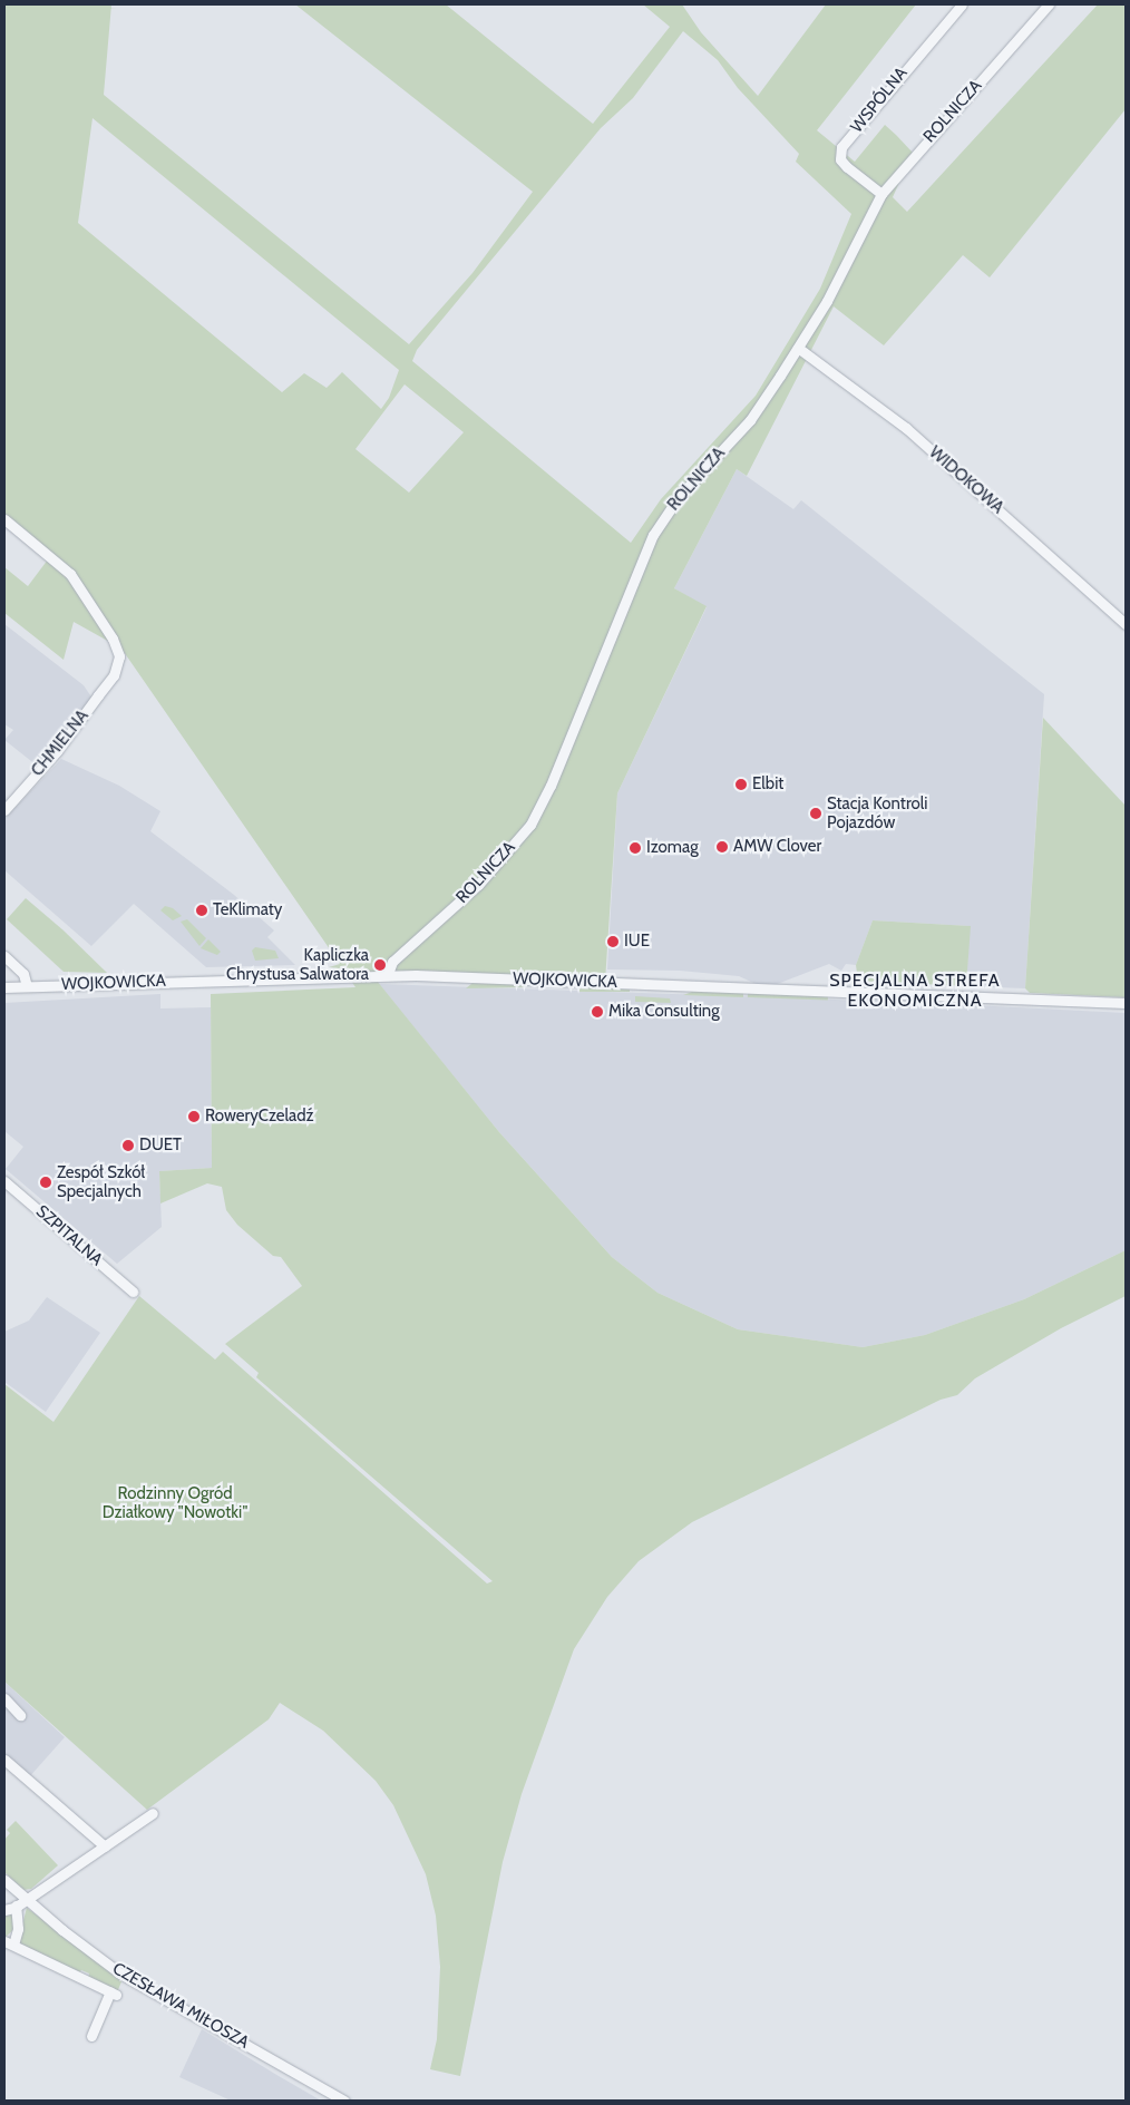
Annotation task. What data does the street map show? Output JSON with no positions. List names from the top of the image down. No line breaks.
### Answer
{"streets":{"street":["WSPÓLNA","ROLNICZA","WIDOKOWA","CHMIELNA","WOJKOWICKA","SZPITALNA","CZESŁAWA MIŁOSZA"]},"crossings":[["WSPÓLNA","ROLNICZA"],["ROLNICZA","WIDOKOWA"],["ROLNICZA","WOJKOWICKA"]],"districts":["SPECJALNA STREFA EKONOMICZNA"],"parks":["Rodzinny Ogród Działkowy \"Nowotki\""],"places":["Elbit","Stacja Kontroli Pojazdów","AMW Clover","Izomag","TeKlimaty","IUE","Kapliczka Chrystusa Salwatora","Mika Consulting","RoweryCzeladź","DUET","Zespół Szkół Specjalnych"]}
